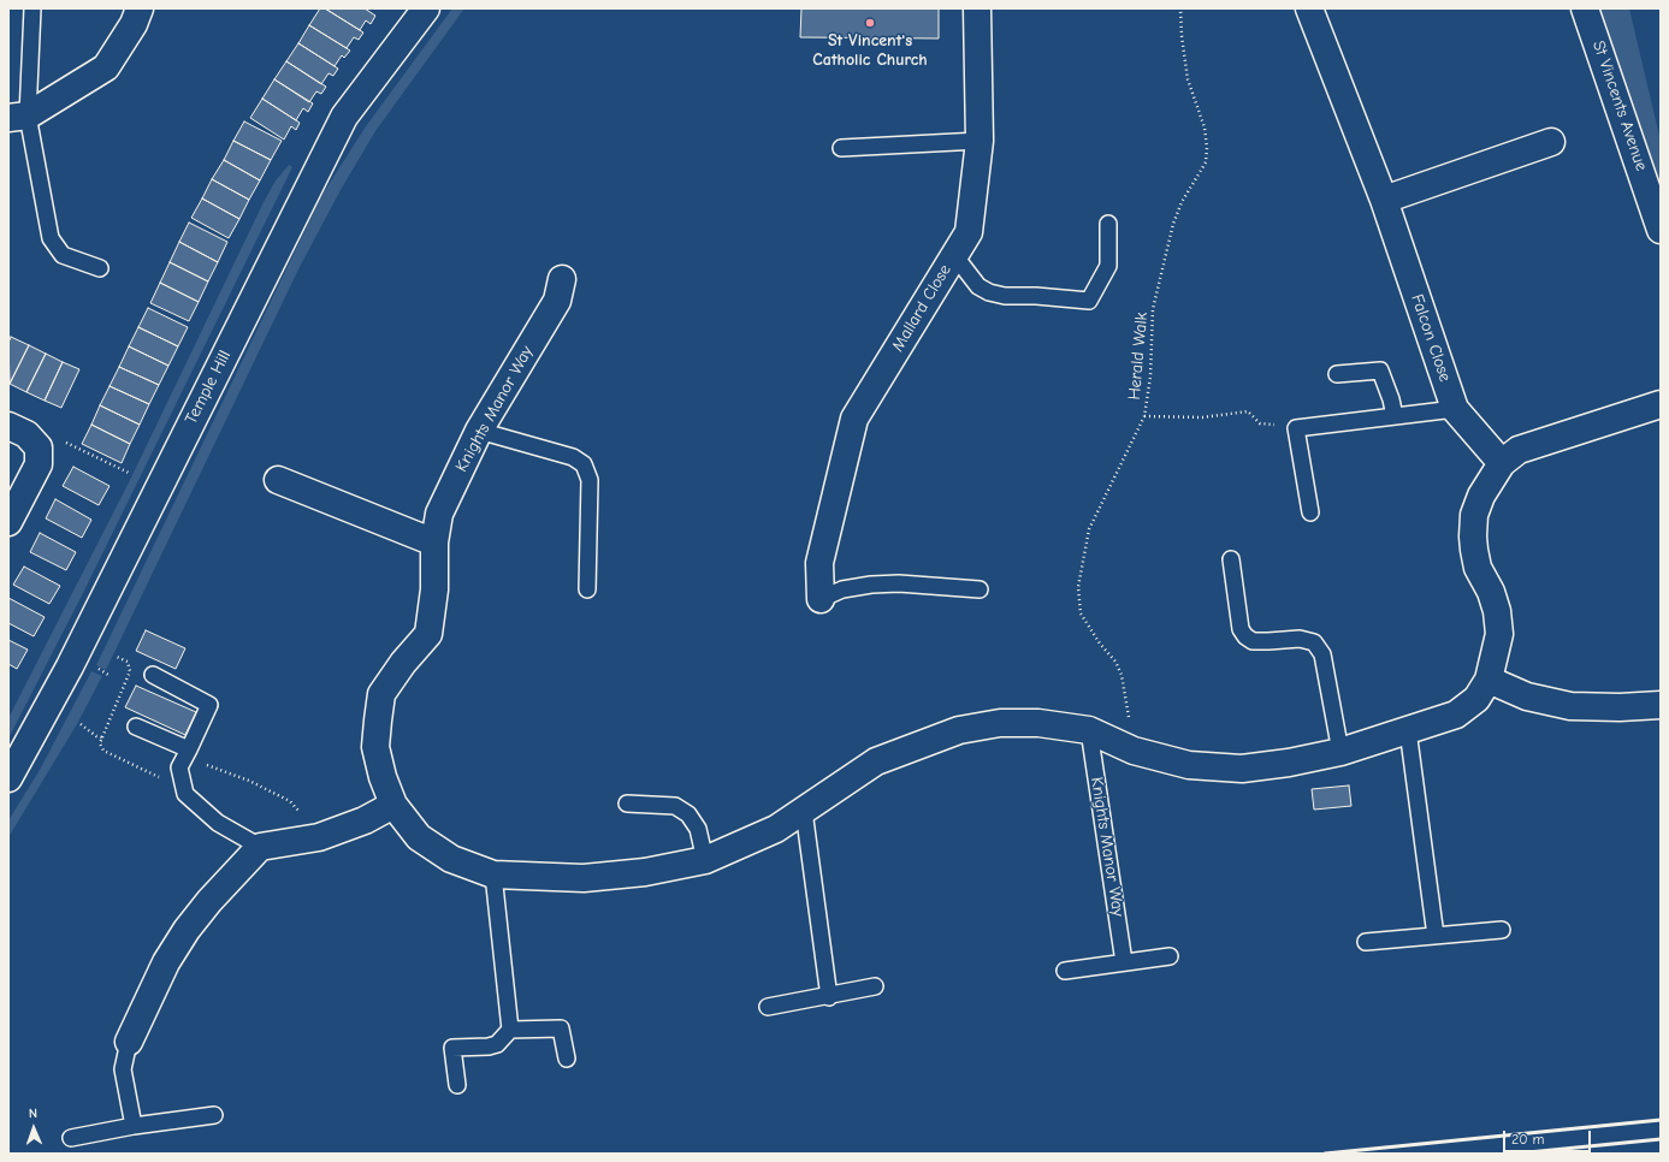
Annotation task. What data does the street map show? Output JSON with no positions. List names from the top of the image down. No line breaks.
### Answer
{"streets":{"street":["St Vincents Avenue","Mallard Close","Falcon Close","Temple Hill","Knights Manor Way"],"path":["Herald Walk"]},"crossings":[["Falcon Close","Knights Manor Way"],["Herald Walk","Knights Manor Way"]],"places":["St Vincent's Catholic Church"],"scale_bar":"20 m","north":"top"}
